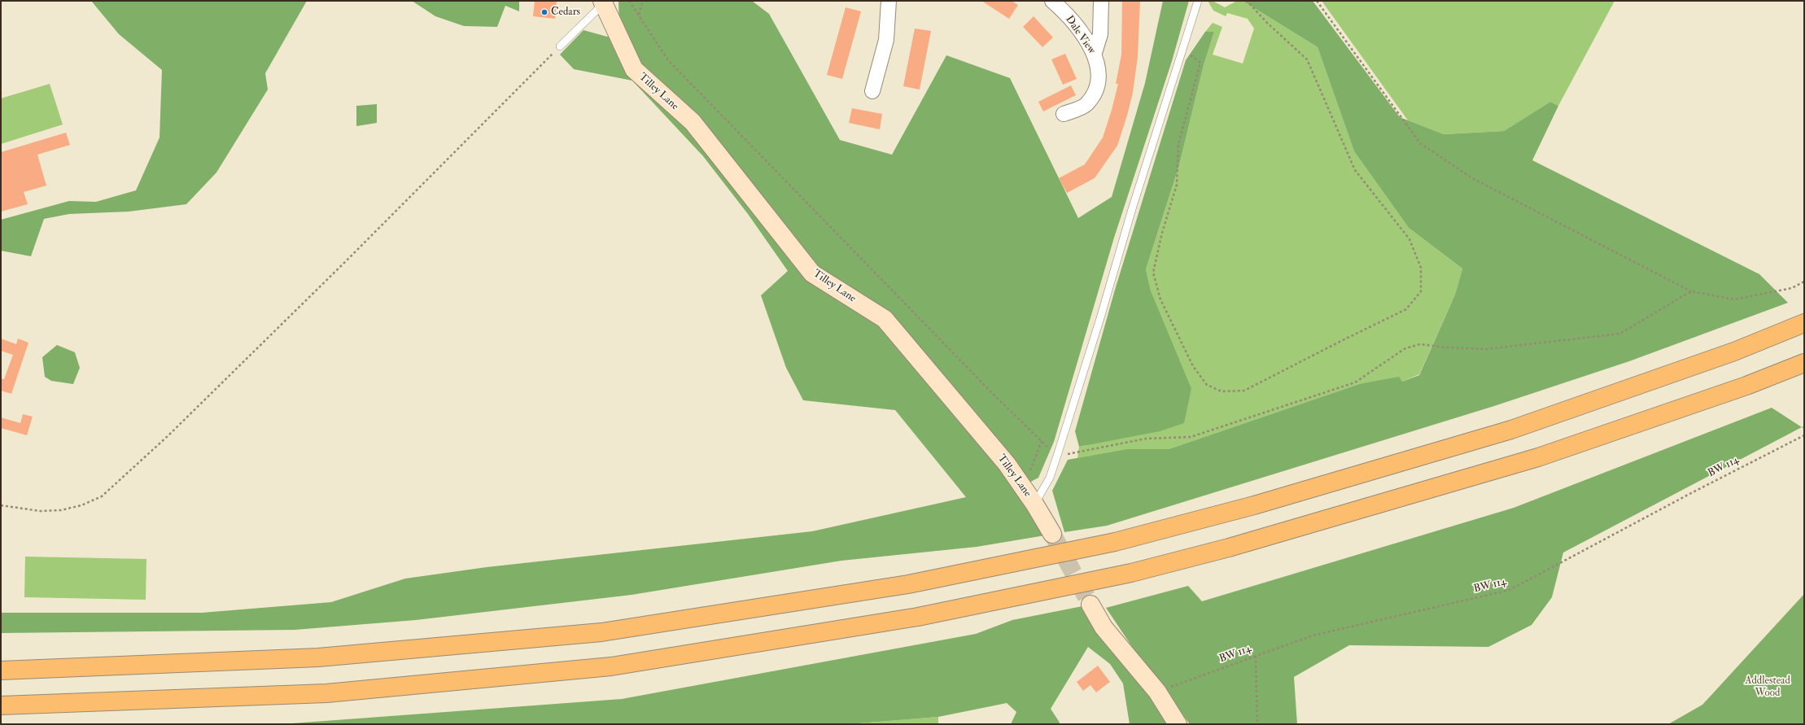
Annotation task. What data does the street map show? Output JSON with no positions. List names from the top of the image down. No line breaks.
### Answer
{"streets":{"street":["Dale View","Tilley Lane"],"path":["BW 114"]},"parks":["Addlestead Wood"],"places":["Cedars"]}
